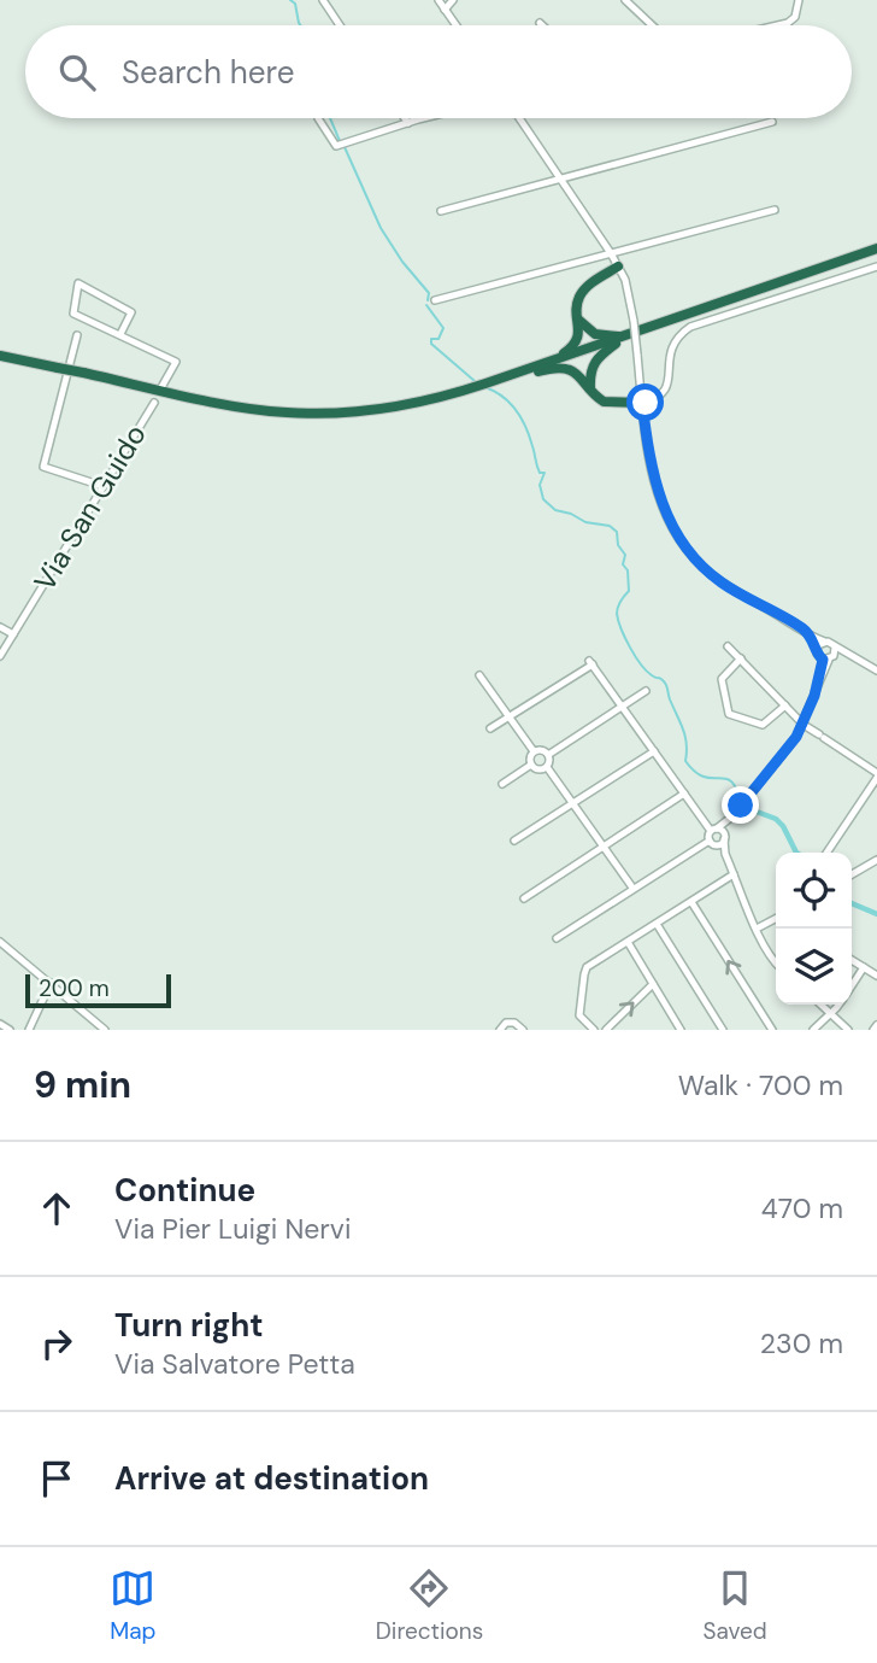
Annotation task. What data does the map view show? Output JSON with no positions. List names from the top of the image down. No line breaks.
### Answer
{"streets":{"street":["Via San Guido"]},"scale_bar":"200 m","page":{"search":"Search here","scale":"200 m","heading":["9 min","Walk · 700 m"],"list":[["Continue","Via Pier Luigi Nervi","470 m"],["Turn right","Via Salvatore Petta","230 m"],"Arrive at destination"],"nav":["Map","Directions","Saved"]}}
